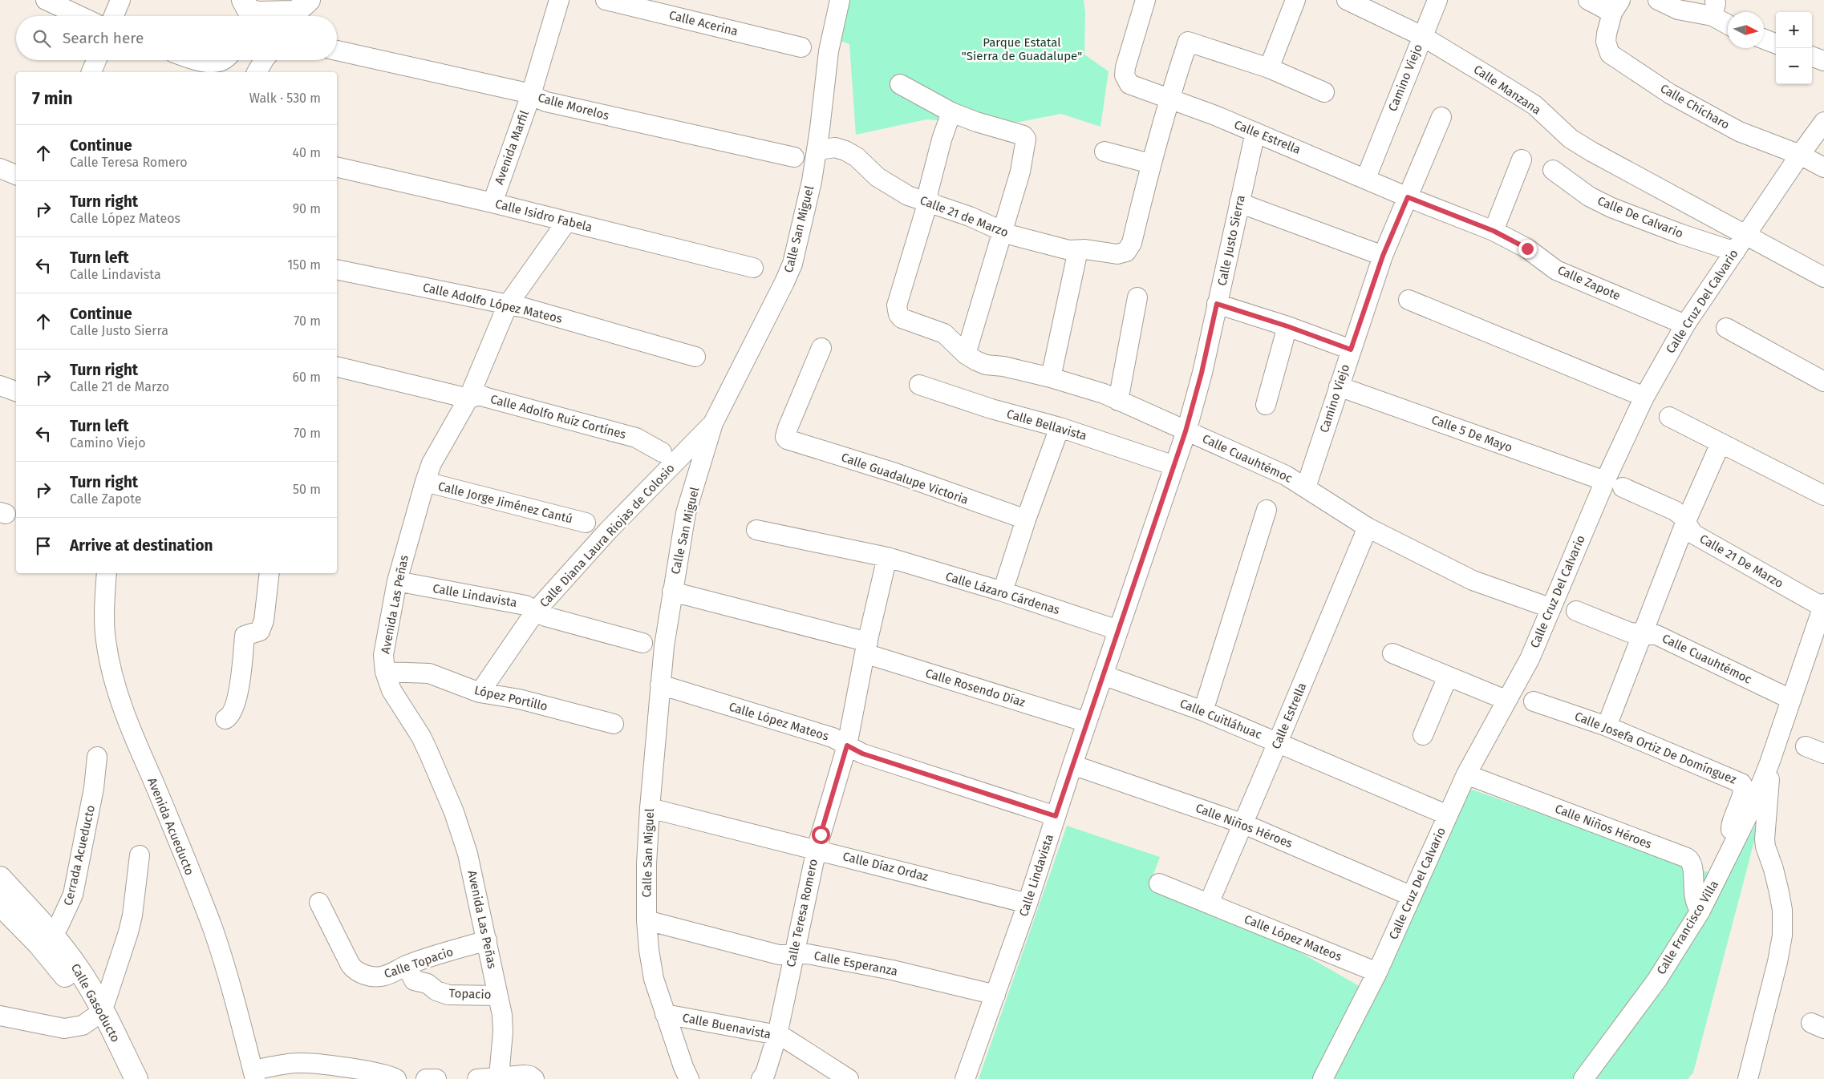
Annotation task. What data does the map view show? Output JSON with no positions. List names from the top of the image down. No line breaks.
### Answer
{"streets":{"main road":["Calle Gasoducto"],"street":["Calle Acerina","Camino Viejo","Calle Manzana","Calle Morelos","Calle Chícharo","Calle Estrella","Avenida Marfil","Calle Isidro Fabela","Calle 21 de Marzo","Calle De Calvario","Calle San Miguel","Calle Justo Sierra","Calle Zapote","Calle Cruz Del Calvario","Calle Adolfo López Mateos","Calle Adolfo Ruíz Cortínes","Calle Bellavista","Calle 5 De Mayo","Calle Cuauhtémoc","Calle Guadalupe Victoria","Calle Jorge Jiménez Cantú","Calle Diana Laura Riojas de Colosio","Calle 21 De Marzo","Calle Lázaro Cárdenas","Calle Lindavista","Avenida Las Peñas","Calle Rosendo Díaz","López Portillo","Calle Cuitláhuac","Calle López Mateos","Calle Josefa Ortiz De Domínguez","Calle Niños Héroes","Avenida Acueducto","Cerrada Acueducto","Calle Díaz Ordaz","Calle Teresa Romero","Calle Francisco Villa","Calle Topacio","Calle Esperanza","Topacio","Calle Buenavista"]},"crossings":[["Camino Viejo","Calle Manzana"],["Camino Viejo","Calle Estrella"],["Camino Viejo","Calle Zapote"],["Camino Viejo","Calle 5 De Mayo"],["Camino Viejo","Calle Cuauhtémoc"],["Calle Manzana","Calle Cruz Del Calvario"],["Calle Morelos","Avenida Marfil"],["Calle Chícharo","Calle Cruz Del Calvario"],["Calle Estrella","Calle Justo Sierra"],["Calle Estrella","Calle Zapote"],["Calle Estrella","Calle Cuauhtémoc"],["Calle Estrella","Calle Cuitláhuac"],["Calle Estrella","Calle López Mateos"],["Calle Estrella","Calle Niños Héroes"],["Avenida Marfil","Calle Isidro Fabela"],["Calle Isidro Fabela","Avenida Las Peñas"],["Calle 21 de Marzo","Calle San Miguel"],["Calle 21 de Marzo","Calle Cuauhtémoc"],["Calle De Calvario","Calle Cruz Del Calvario"],["Calle San Miguel","Calle Diana Laura Riojas de Colosio"],["Calle San Miguel","Calle Rosendo Díaz"],["Calle San Miguel","Calle López Mateos"],["Calle San Miguel","Calle Díaz Ordaz"],["Calle San Miguel","Calle Esperanza"],["Calle San Miguel","Calle Buenavista"],["Calle Justo Sierra","Calle Bellavista"],["Calle Justo Sierra","Calle Cuauhtémoc"],["Calle Justo Sierra","Calle Lindavista"],["Calle Zapote","Calle Cruz Del Calvario"],["Calle Cruz Del Calvario","Calle 5 De Mayo"],["Calle Cruz Del Calvario","Calle Cuauhtémoc"],["Calle Cruz Del Calvario","Calle Cuitláhuac"],["Calle Cruz Del Calvario","Calle López Mateos"],["Calle Cruz Del Calvario","Calle Niños Héroes"],["Calle Adolfo López Mateos","Avenida Las Peñas"],["Calle Adolfo Ruíz Cortínes","Avenida Las Peñas"],["Calle Bellavista","Calle Lindavista"],["Calle Cuauhtémoc","Calle Francisco Villa"],["Calle Jorge Jiménez Cantú","Avenida Las Peñas"],["Calle Diana Laura Riojas de Colosio","Calle Lindavista"],["Calle Diana Laura Riojas de Colosio","López Portillo"],["Calle 21 De Marzo","Calle Francisco Villa"],["Calle Lázaro Cárdenas","Calle Lindavista"],["Calle Lindavista","Avenida Las Peñas"],["Calle Lindavista","Calle Rosendo Díaz"],["Calle Lindavista","Calle Cuitláhuac"],["Calle Lindavista","Calle López Mateos"],["Calle Lindavista","Calle Niños Héroes"],["Calle Lindavista","Calle Díaz Ordaz"],["Calle Lindavista","Calle Esperanza"],["Avenida Las Peñas","López Portillo"],["Avenida Las Peñas","Calle Topacio"],["Avenida Las Peñas","Topacio"],["Calle Rosendo Díaz","Calle Teresa Romero"],["Calle López Mateos","Calle Teresa Romero"],["Calle Josefa Ortiz De Domínguez","Calle Francisco Villa"],["Calle Niños Héroes","Calle Francisco Villa"],["Cerrada Acueducto","Calle Gasoducto"],["Calle Díaz Ordaz","Calle Teresa Romero"],["Calle Teresa Romero","Calle Esperanza"],["Calle Teresa Romero","Calle Buenavista"],["Calle Topacio","Topacio"]],"parks":["Parque Estatal \"Sierra de Guadalupe\""],"north":"right","page":{"map_buttons":["+","−"],"search":"Search here","heading":["7 min","Walk · 530 m"],"list":[["Continue","Calle Teresa Romero","40 m"],["Turn right","Calle López Mateos","90 m"],["Turn left","Calle Lindavista","150 m"],["Continue","Calle Justo Sierra","70 m"],["Turn right","Calle 21 de Marzo","60 m"],["Turn left","Camino Viejo","70 m"],["Turn right","Calle Zapote","50 m"],"Arrive at destination"]}}
